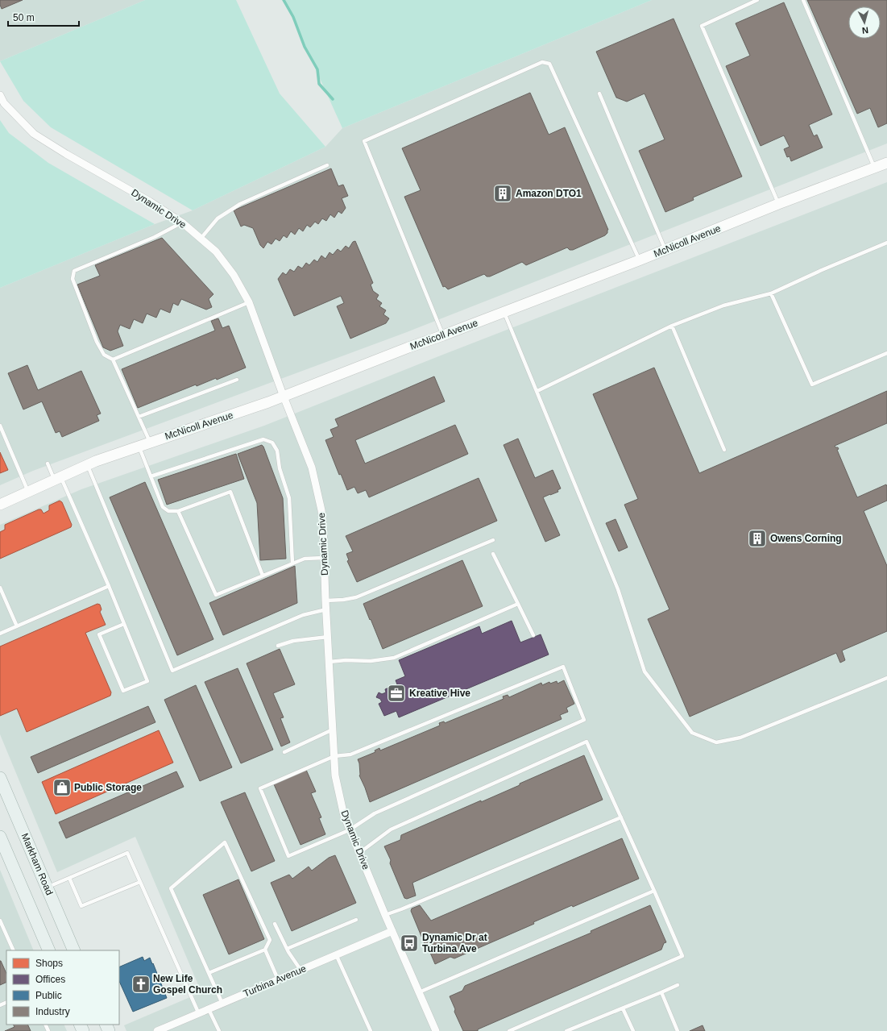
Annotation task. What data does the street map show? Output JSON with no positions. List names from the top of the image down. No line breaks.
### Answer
{"streets":{"main road":["McNicoll Avenue","Markham Road"],"street":["Dynamic Drive","Turbina Avenue"]},"crossings":[["Dynamic Drive","McNicoll Avenue"],["Dynamic Drive","Turbina Avenue"]],"places":{"building":["Amazon DTO1","Owens Corning"],"office":["Kreative Hive"],"shop":["Public Storage"],"bus stop":["Dynamic Dr at Turbina Ave"],"church":["New Life Gospel Church"]},"legend":["Shops","Offices","Public","Industry"],"scale_bar":"50 m","north":"bottom"}
